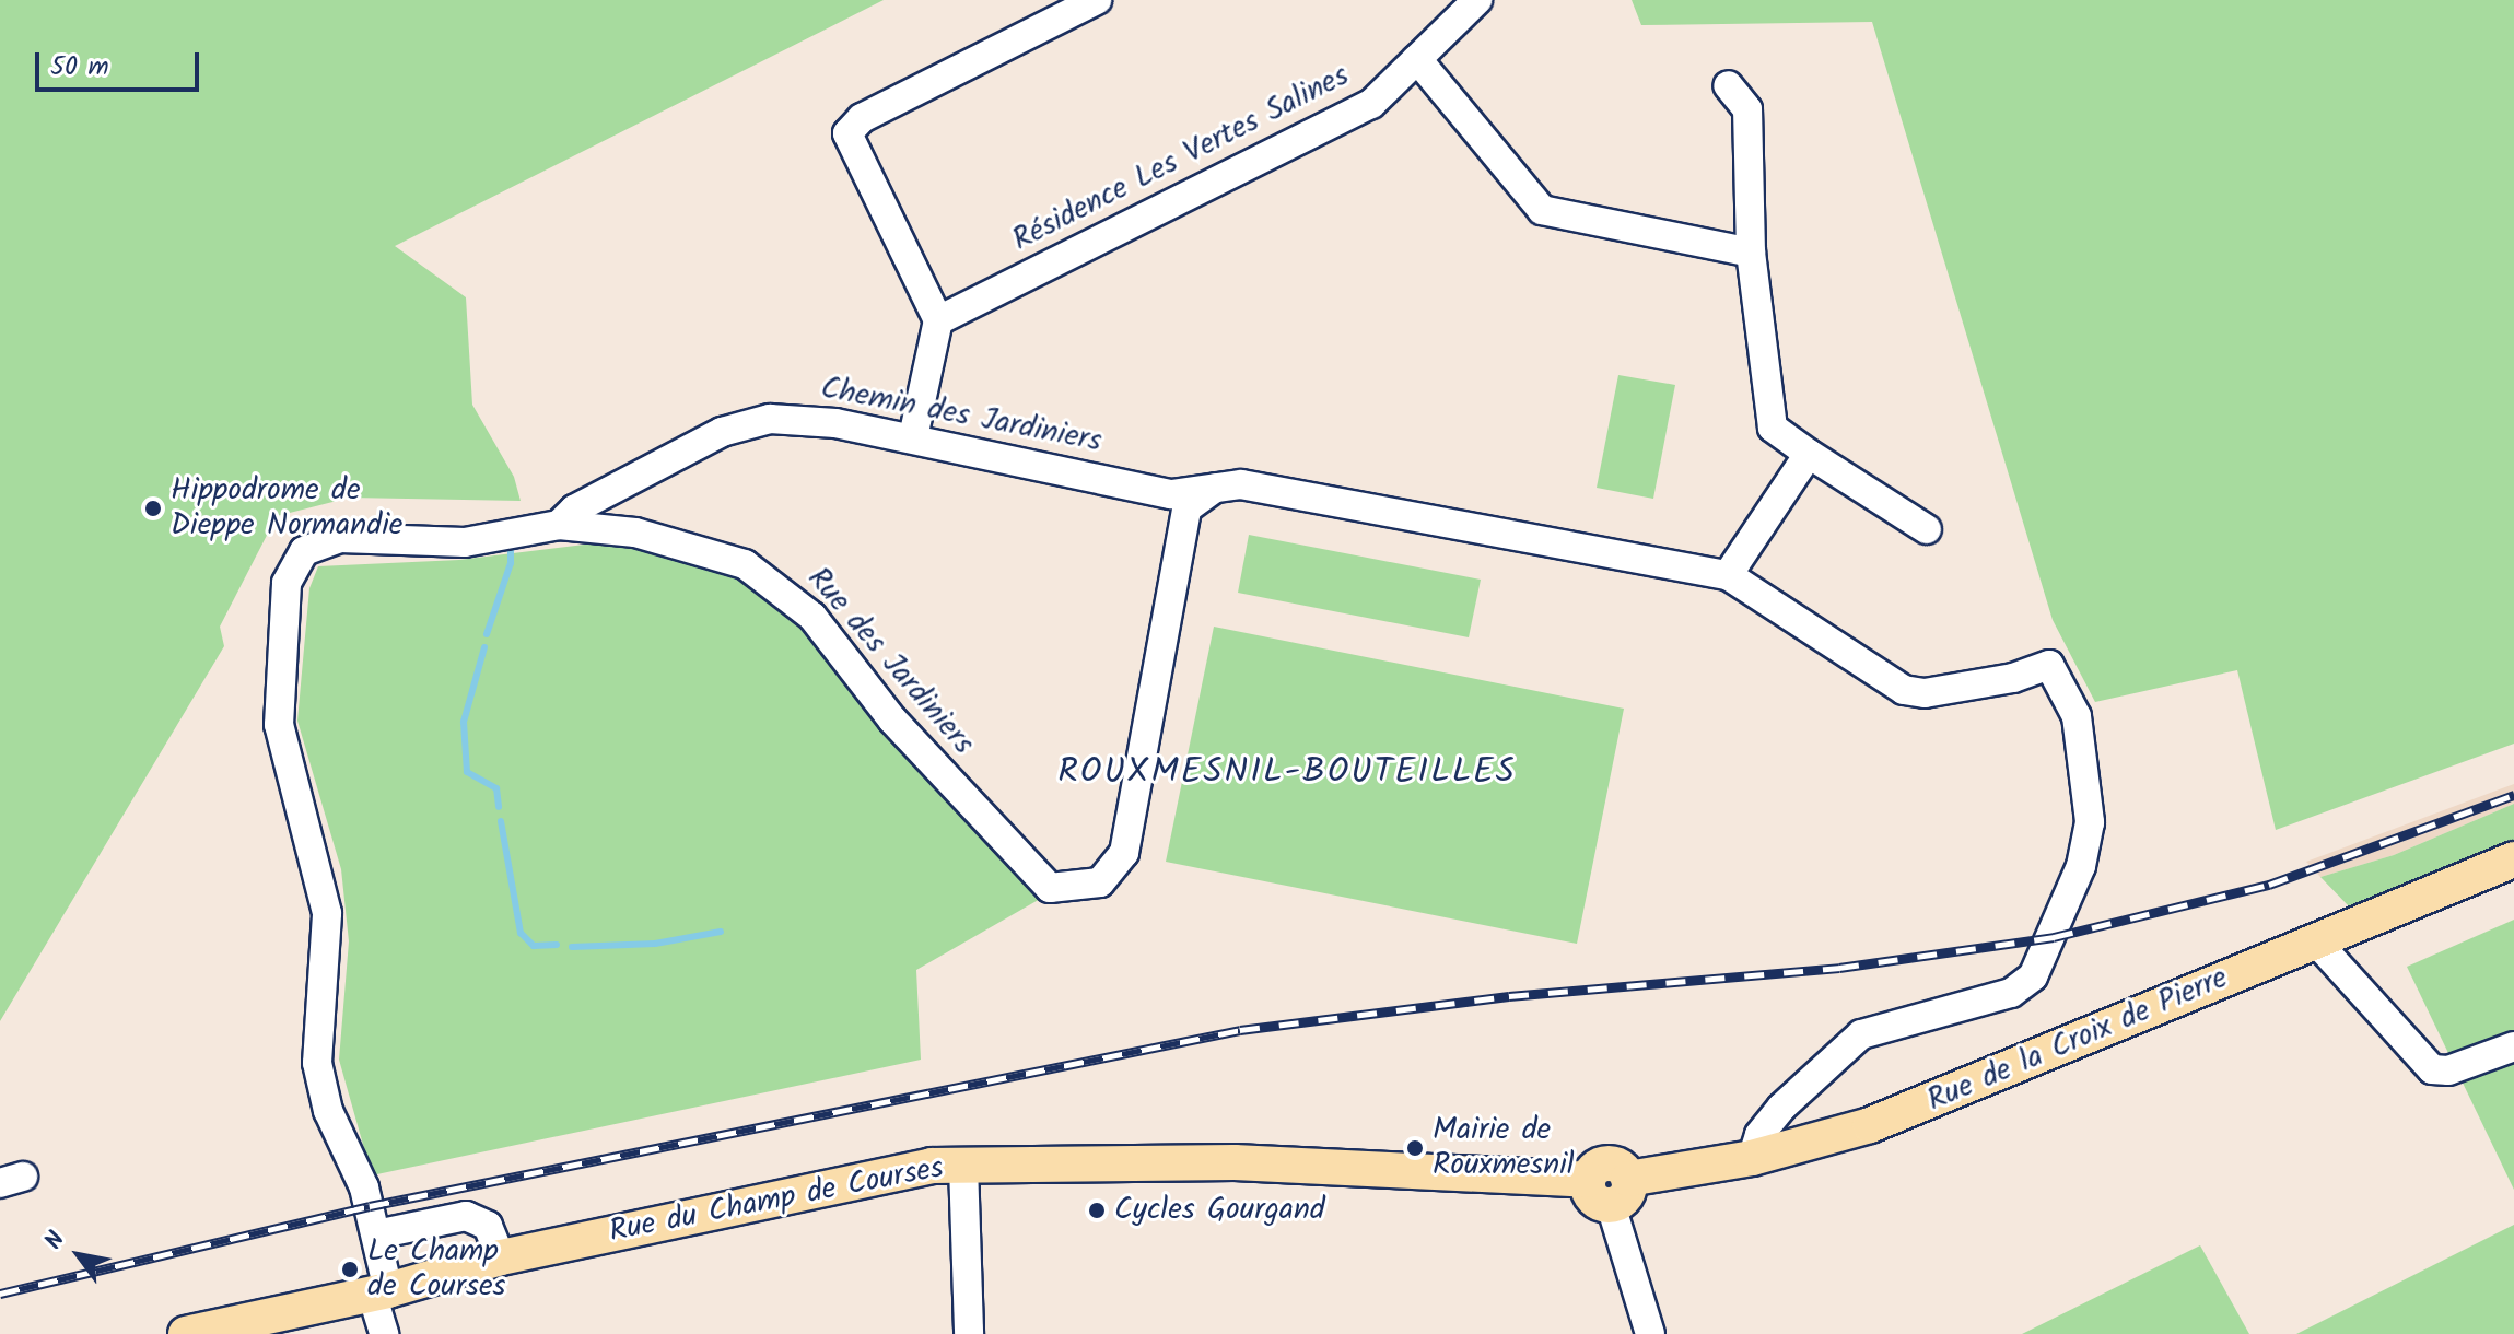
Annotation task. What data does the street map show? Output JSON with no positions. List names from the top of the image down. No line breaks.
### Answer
{"streets":{"main road":["Rue de la Croix de Pierre","Rue du Champ de Courses"],"street":["Résidence Les Vertes Salines","Chemin des Jardiniers","Rue des Jardiniers"]},"crossings":[["Chemin des Jardiniers","Rue des Jardiniers"],["Rue des Jardiniers","Rue du Champ de Courses"],["Rue de la Croix de Pierre","Rue du Champ de Courses"]],"districts":["ROUXMESNIL-BOUTEILLES"],"places":["Hippodrome de Dieppe Normandie","Mairie de Rouxmesnil","Cycles Gourgand","Le Champ de Courses"],"scale_bar":"50 m","north":"top left"}
